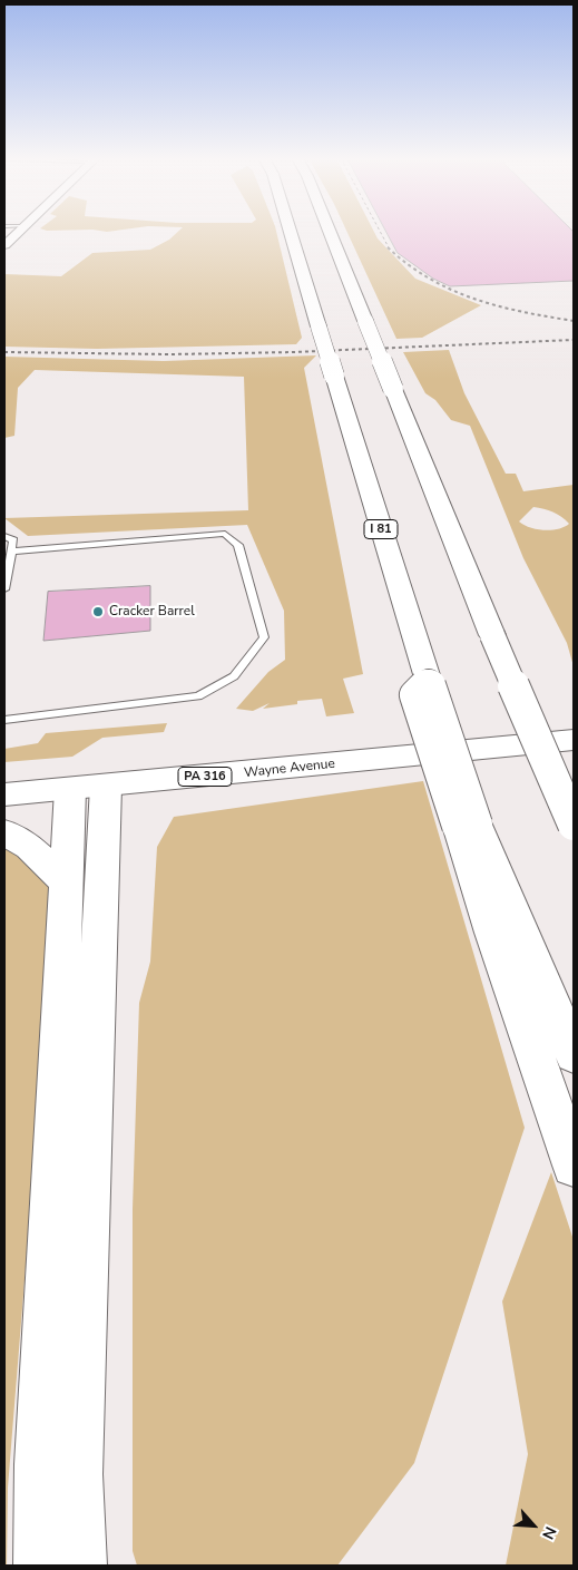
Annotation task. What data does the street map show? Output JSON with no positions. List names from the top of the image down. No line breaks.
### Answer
{"streets":{"main road":["I 81","Wayne Avenue","PA 316"]},"places":["Cracker Barrel"],"north":"bottom right"}
